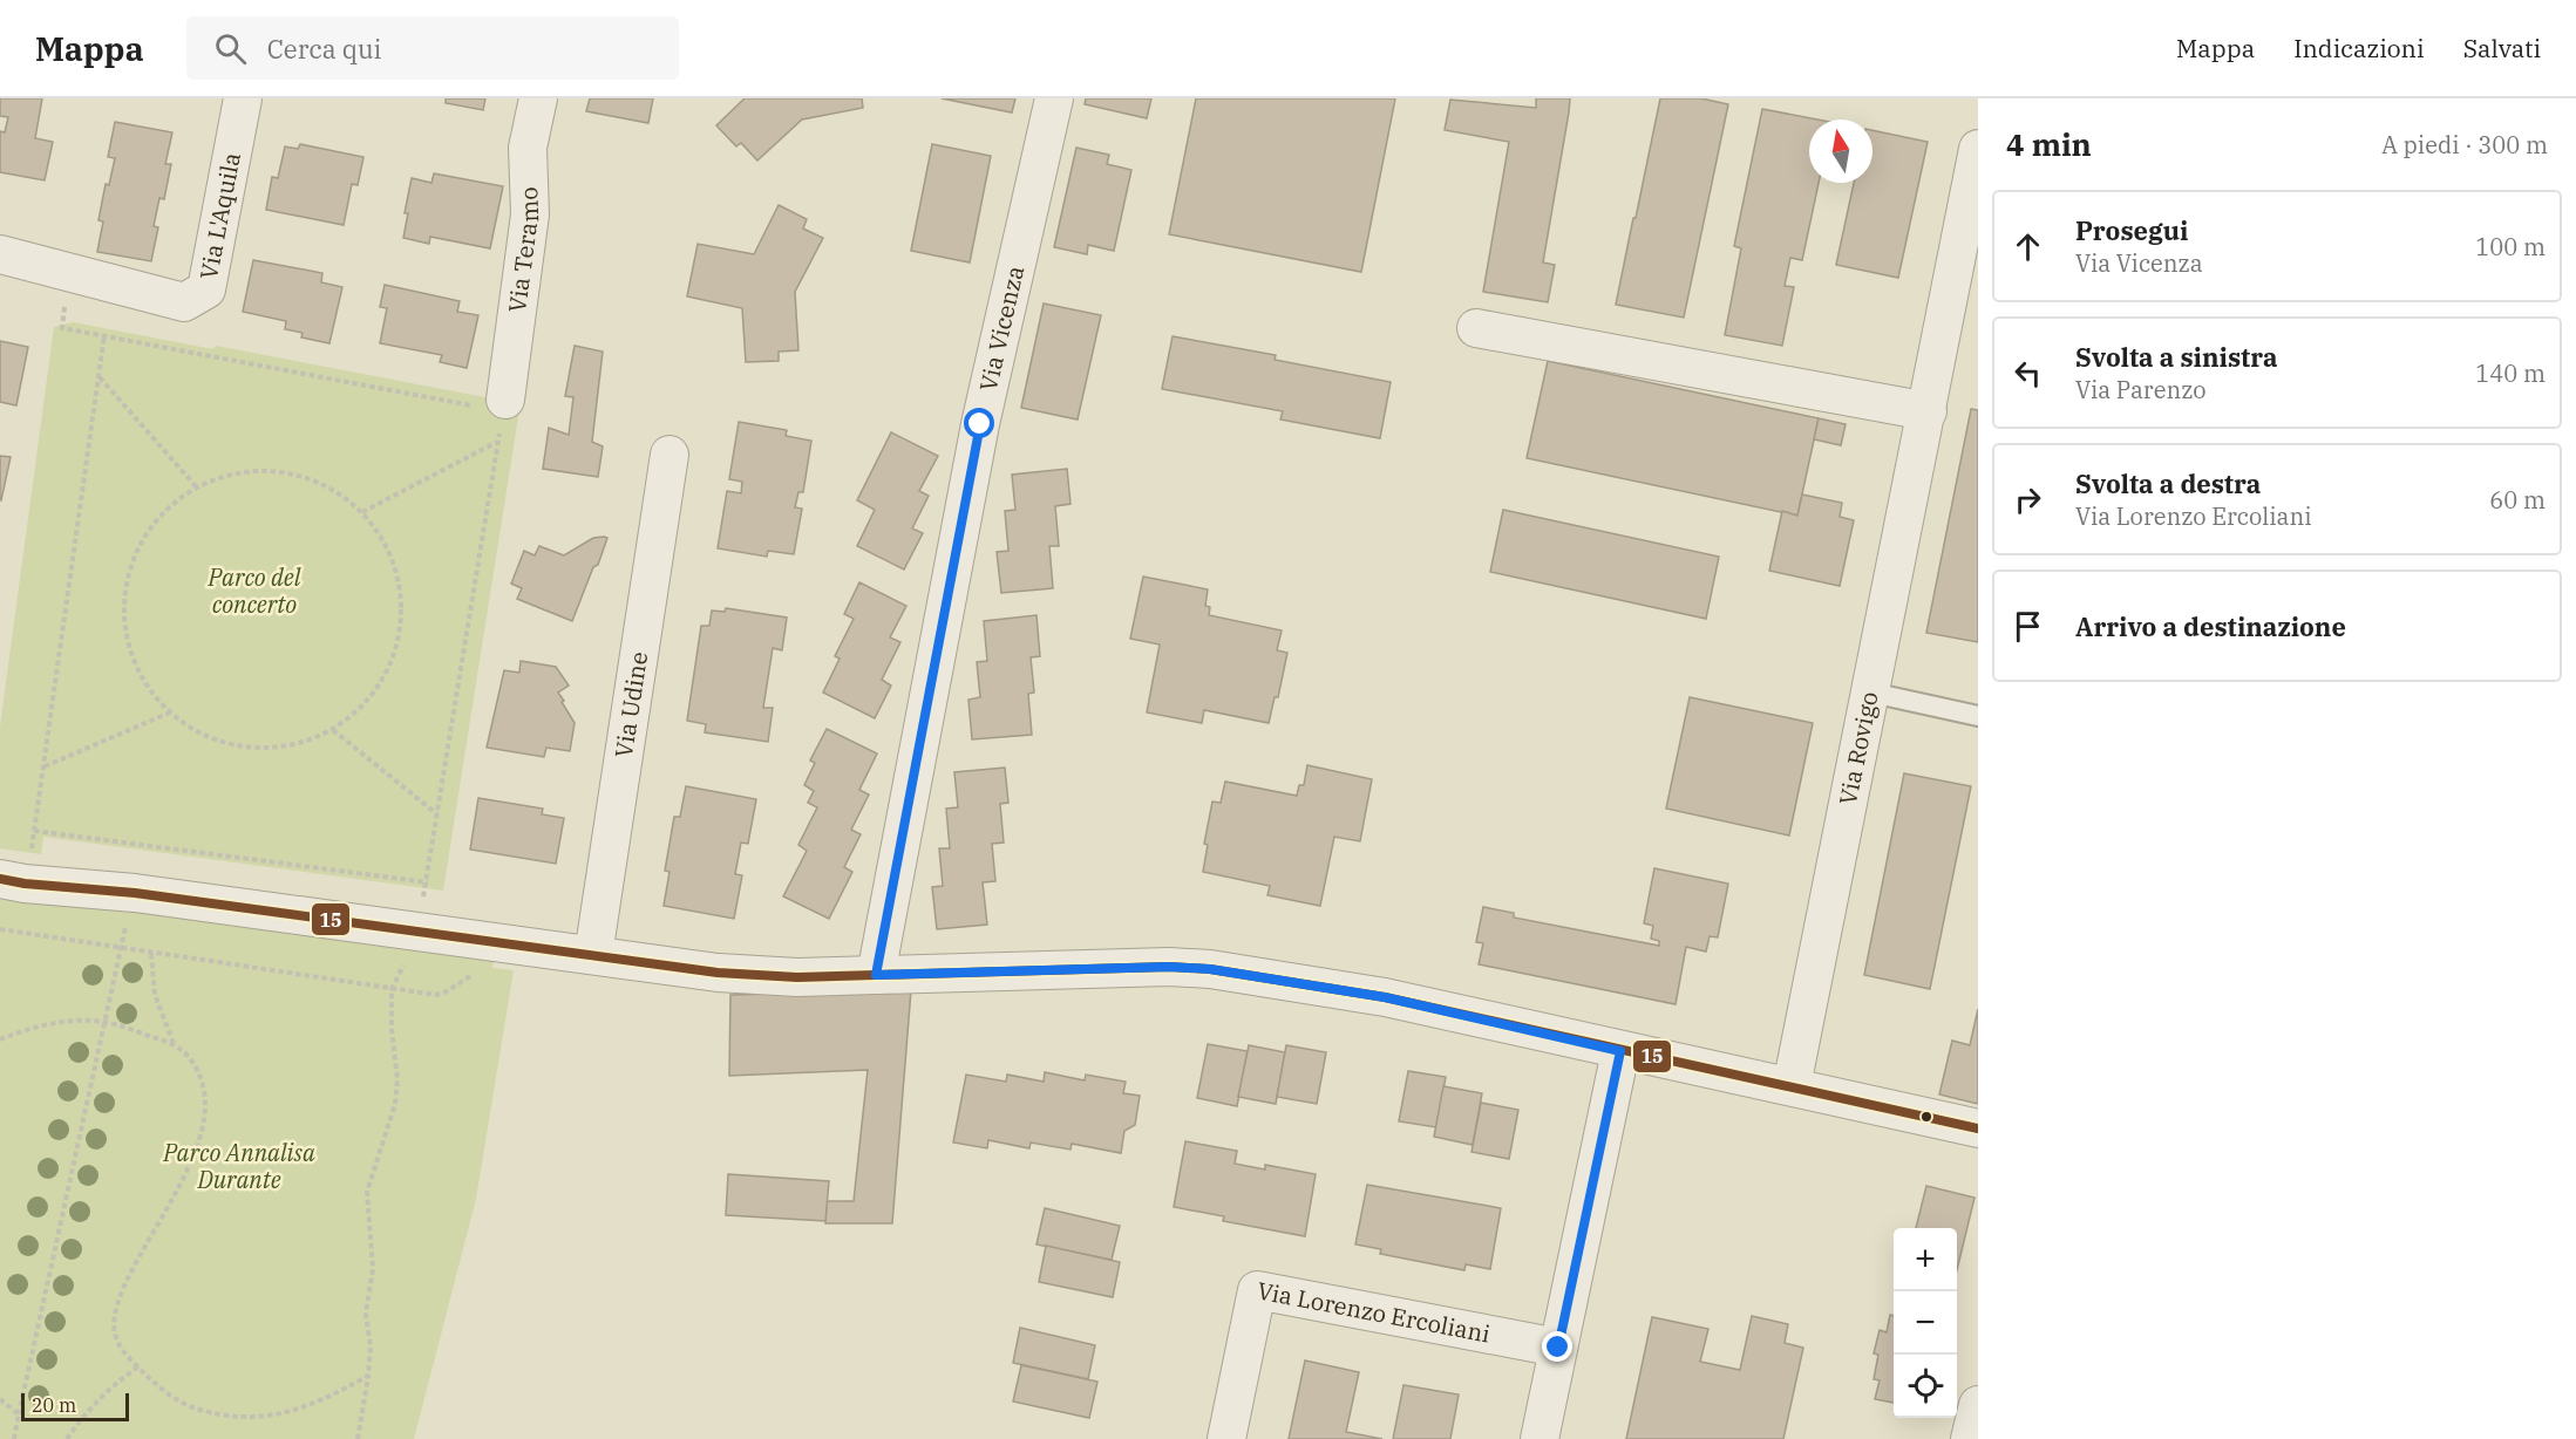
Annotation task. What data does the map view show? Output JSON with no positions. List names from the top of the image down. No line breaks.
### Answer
{"streets":{"street":["Via L'Aquila","Via Teramo","Via Vicenza","Via Udine","Via Rovigo","Via Lorenzo Ercoliani"]},"parks":["Parco del concerto","Parco Annalisa Durante"],"lines":["transit line 15"],"scale_bar":"20 m","north":"top","page":{"header":"Mappa","search":"Cerca qui","nav":["Mappa","Indicazioni","Salvati"],"heading":["4 min","A piedi · 300 m"],"list":[["Prosegui","Via Vicenza","100 m"],["Svolta a sinistra","Via Parenzo","140 m"],["Svolta a destra","Via Lorenzo Ercoliani","60 m"],"Arrivo a destinazione"],"map_buttons":["+","−"],"scale":"20 m"}}
